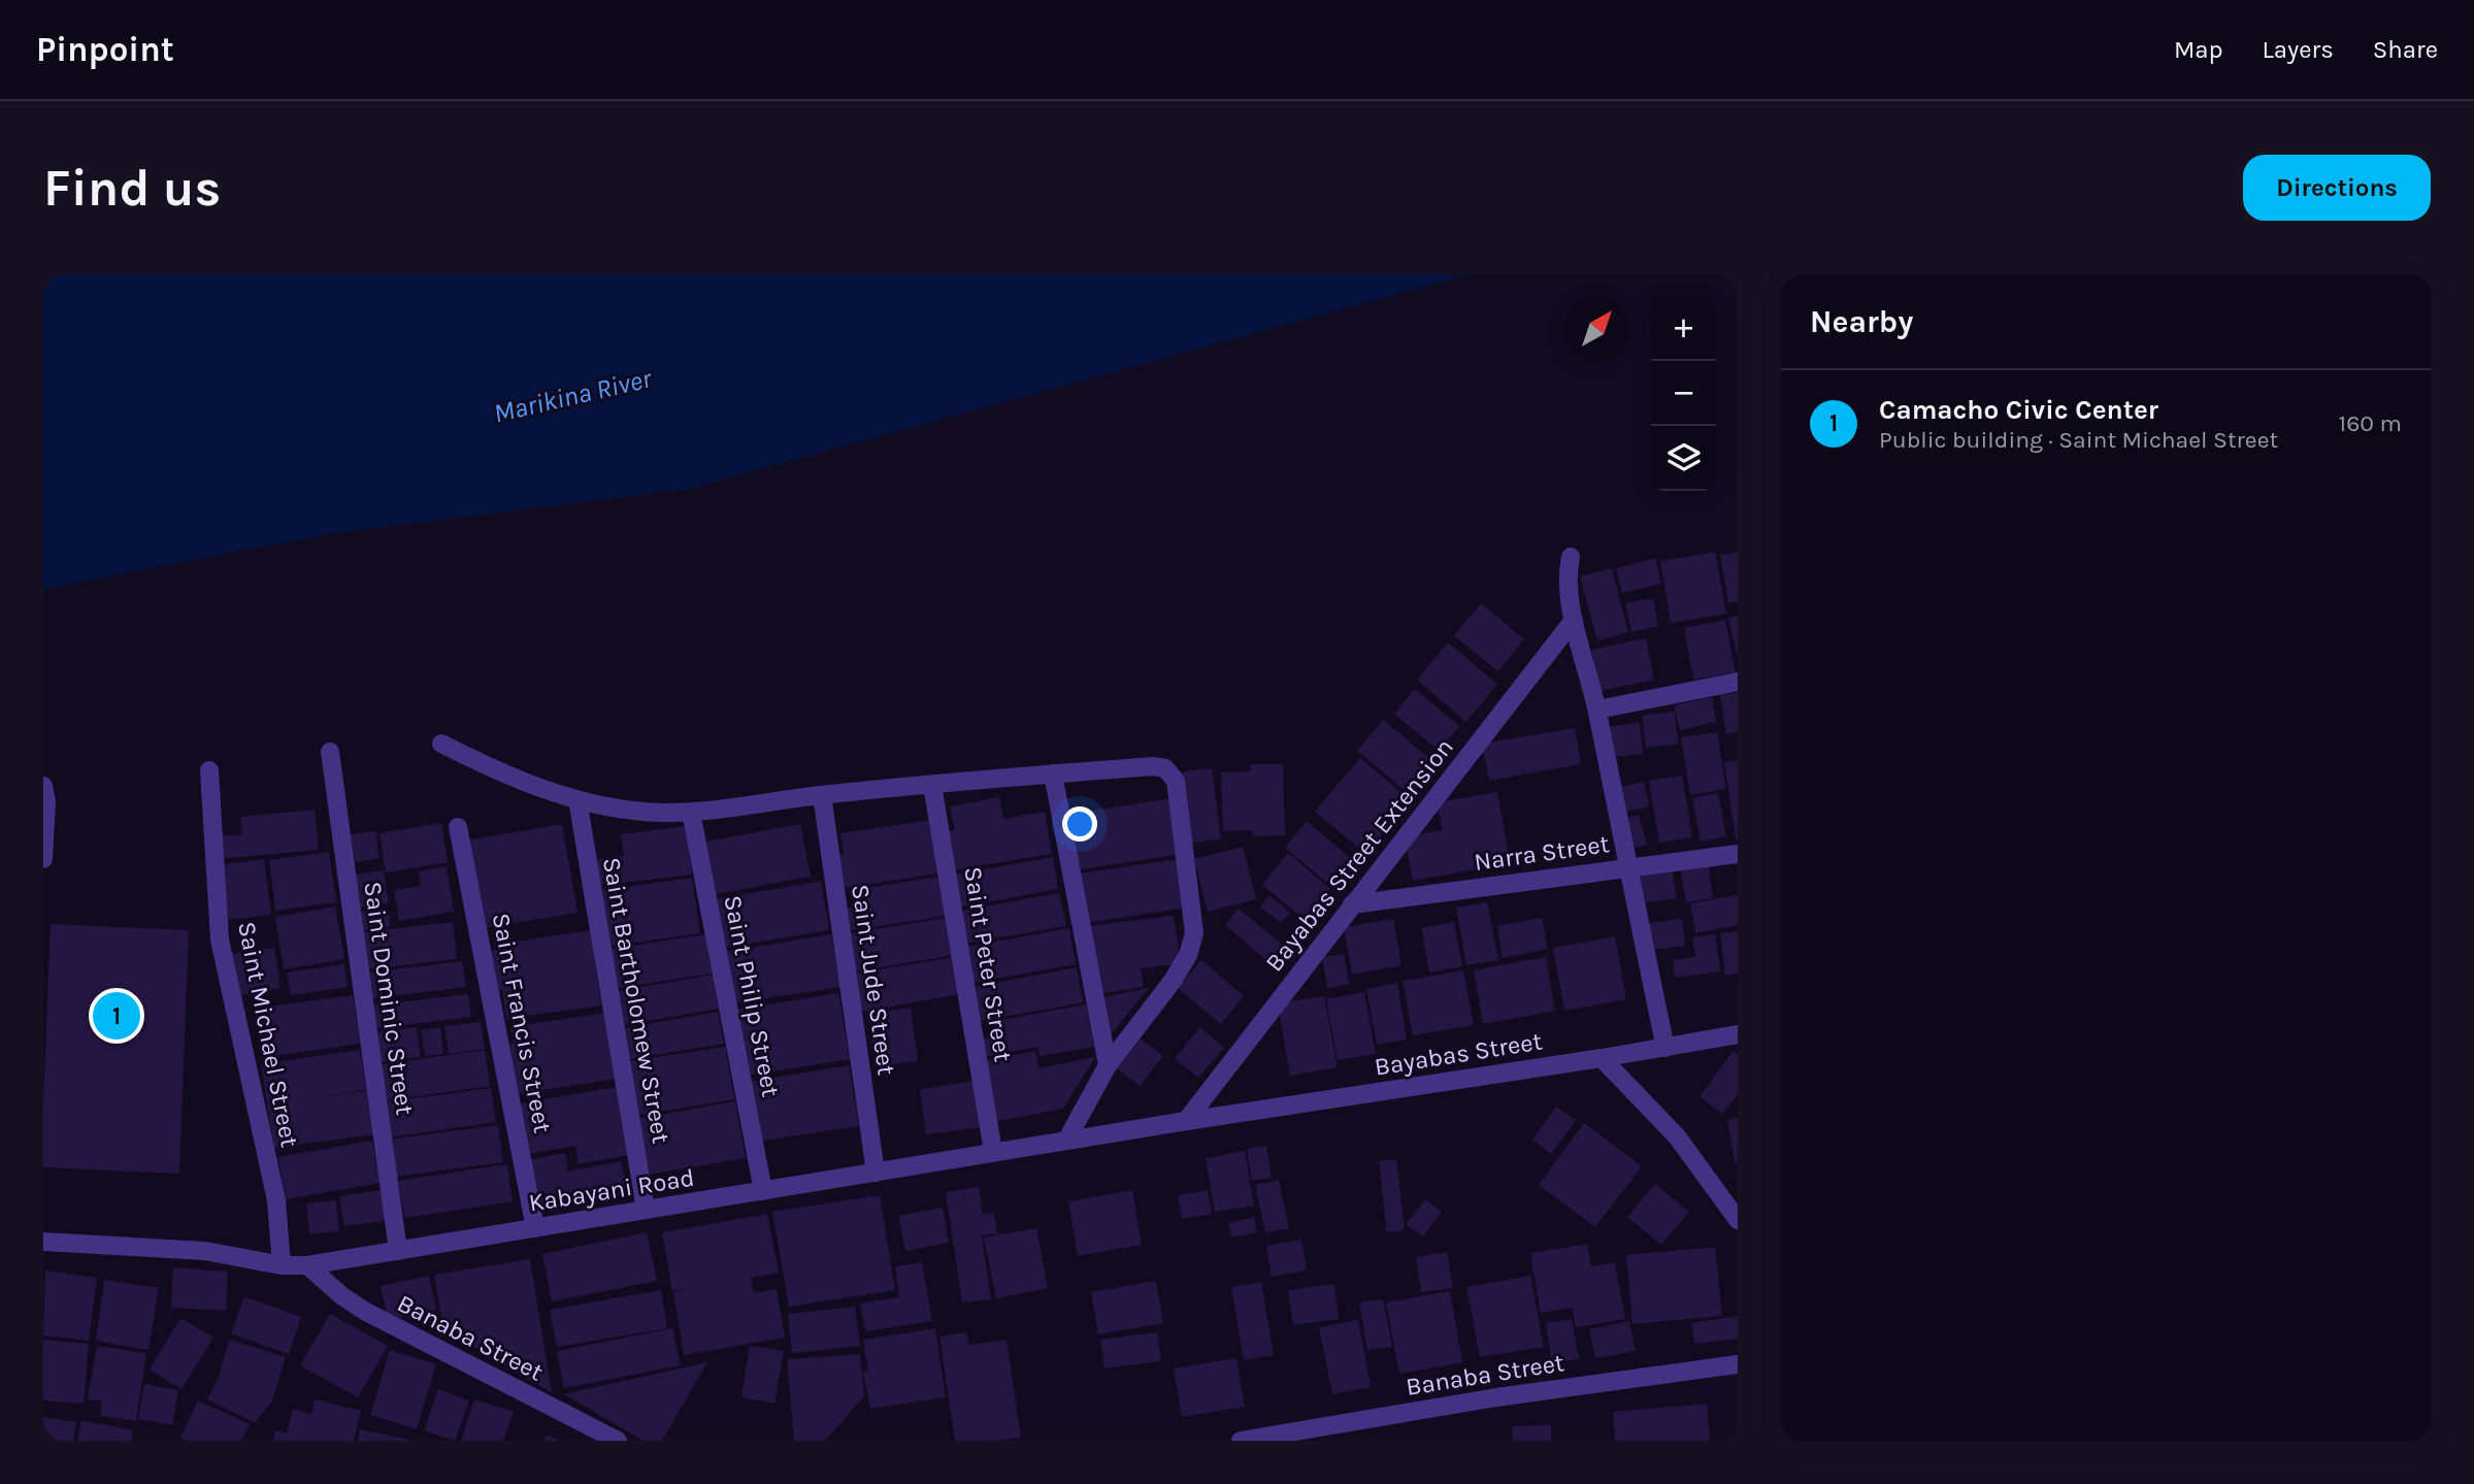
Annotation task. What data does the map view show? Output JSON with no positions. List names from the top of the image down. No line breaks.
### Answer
{"streets":{"street":["Narra Street","Bayabas Street Extension","Saint Peter Street","Saint Jude Street","Saint Philip Street","Saint Dominic Street","Saint Bartholomew Street","Saint Francis Street","Saint Michael Street","Bayabas Street","Kabayani Road","Banaba Street"]},"crossings":[["Narra Street","Bayabas Street Extension"],["Bayabas Street Extension","Bayabas Street"],["Bayabas Street Extension","Kabayani Road"],["Saint Peter Street","Kabayani Road"],["Saint Jude Street","Kabayani Road"],["Saint Philip Street","Kabayani Road"],["Saint Dominic Street","Kabayani Road"],["Saint Bartholomew Street","Kabayani Road"],["Saint Francis Street","Kabayani Road"],["Saint Michael Street","Kabayani Road"],["Bayabas Street","Kabayani Road"],["Kabayani Road","Banaba Street"]],"water":["Marikina River"],"north":"top right","page":{"header":"Pinpoint","nav":["Map","Layers","Share"],"buttons":"Directions","title":"Find us","heading":"Nearby","map_buttons":["+","−"],"list":[{"mark":"1","name":"Camacho Civic Center","note":"Public building · Saint Michael Street","value":"160 m"}],"pins":"1"}}
